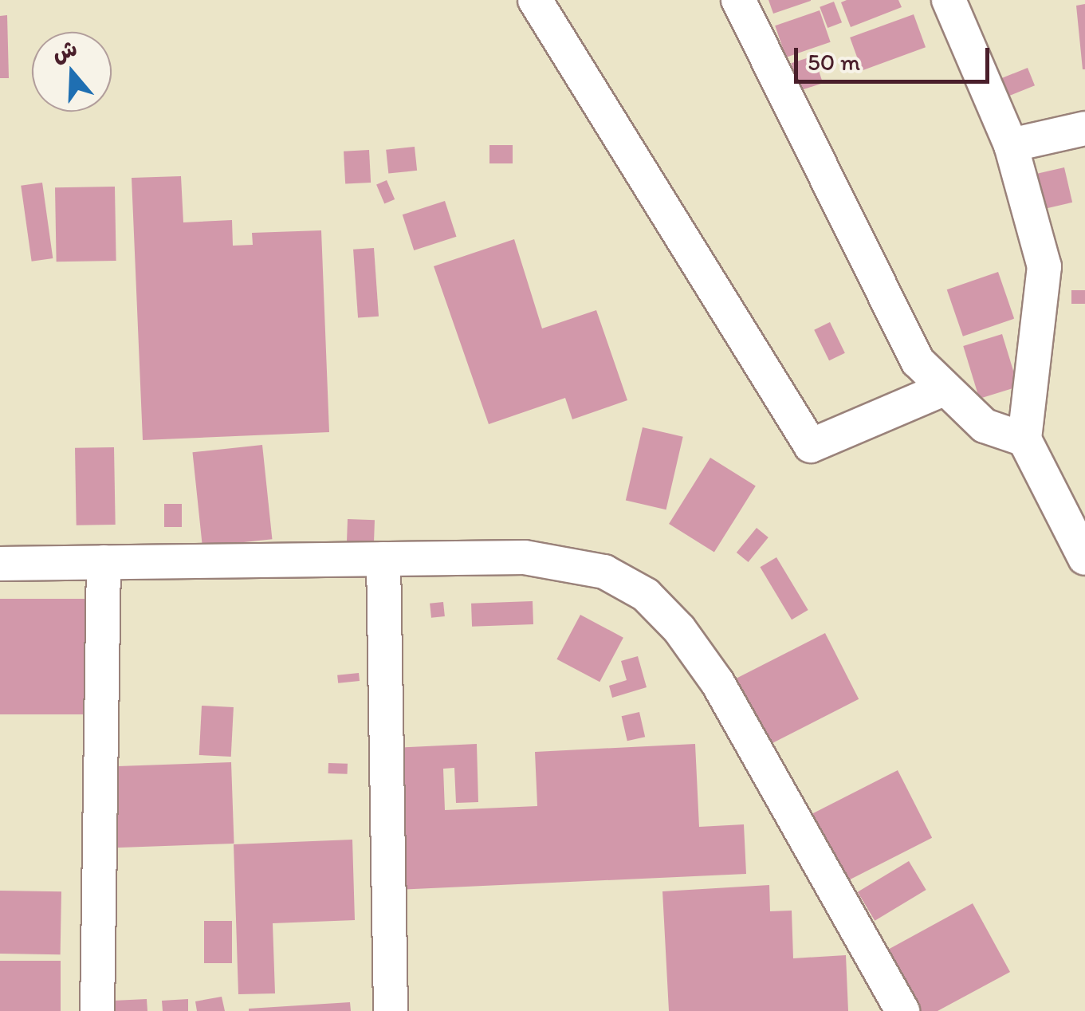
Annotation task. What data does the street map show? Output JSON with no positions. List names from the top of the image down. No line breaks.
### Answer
{"scale_bar":"50 m","north":"top"}
